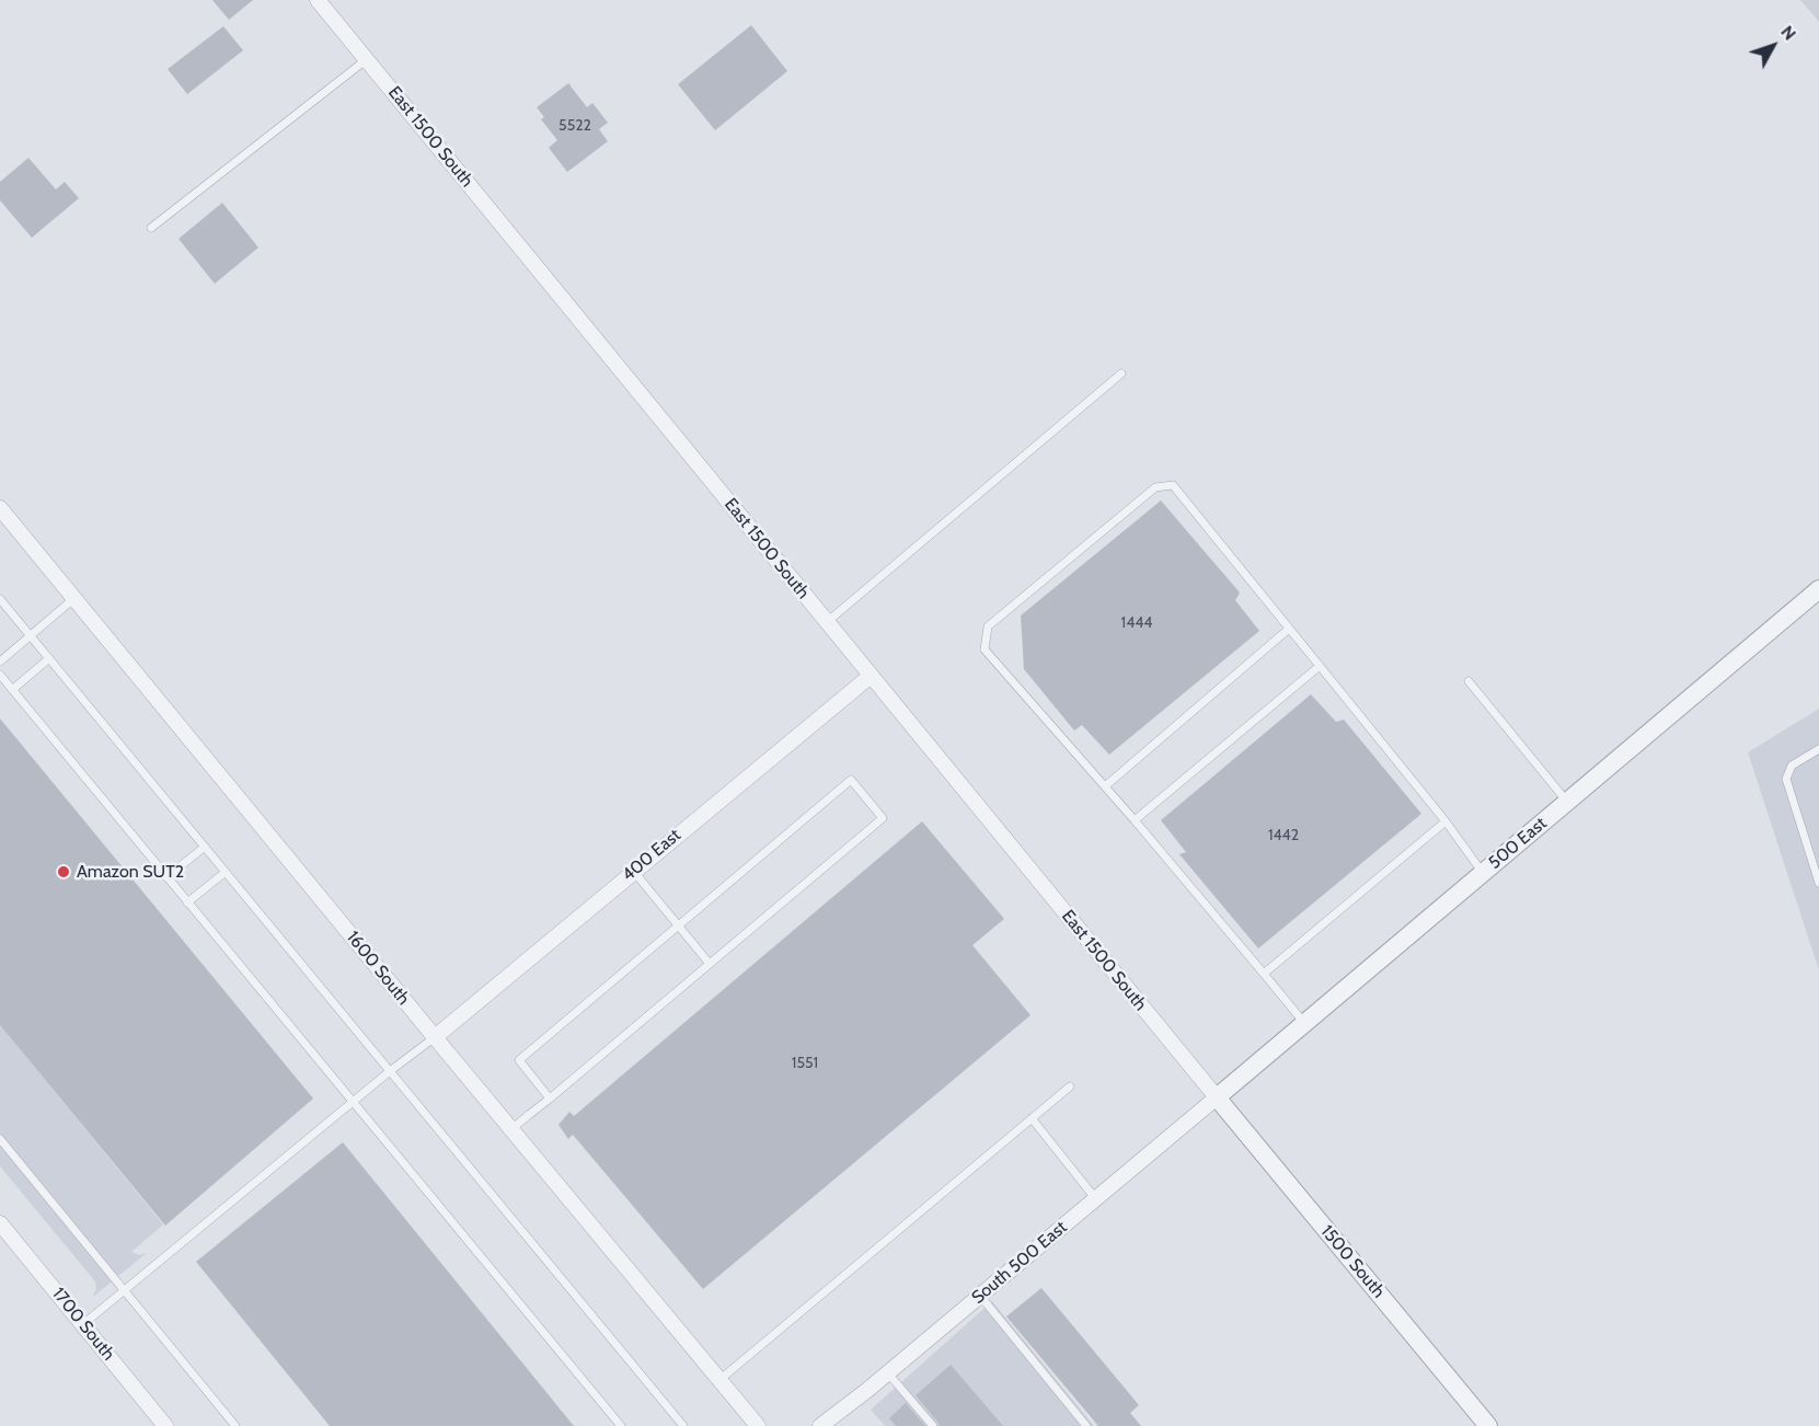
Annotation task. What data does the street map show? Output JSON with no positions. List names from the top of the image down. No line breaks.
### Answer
{"streets":{"street":["East 1500 South","500 East","400 East","1600 South","1500 South","South 500 East","1700 South"]},"crossings":[["East 1500 South","500 East"],["East 1500 South","400 East"],["East 1500 South","1500 South"],["East 1500 South","South 500 East"],["500 East","1500 South"],["500 East","South 500 East"],["400 East","1600 South"],["1500 South","South 500 East"]],"places":["Amazon SUT2"],"house_numbers":["5522","1444","1442","1551"],"north":"top right"}
